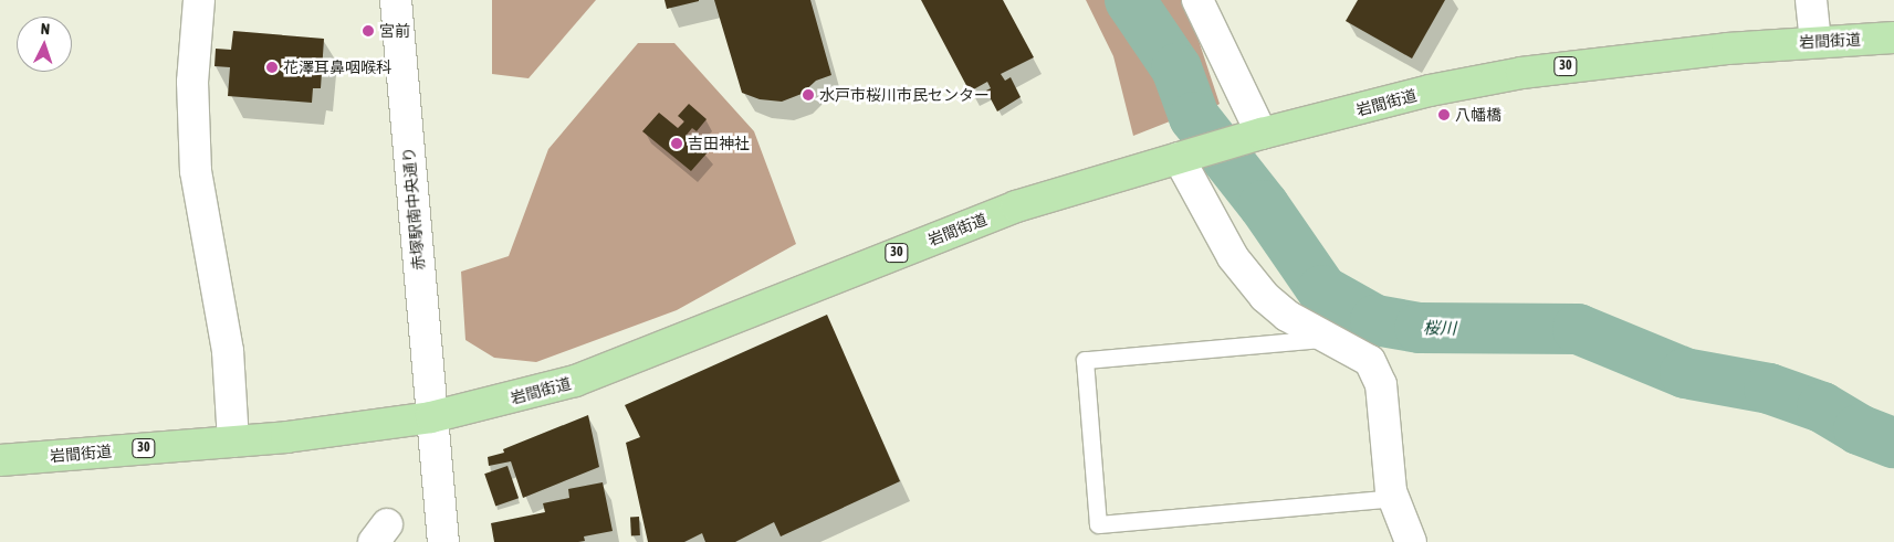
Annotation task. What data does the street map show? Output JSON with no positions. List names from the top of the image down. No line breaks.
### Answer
{"streets":{"main road":["岩間街道","30"],"street":["赤塚駅南中央通り"]},"crossings":[["岩間街道","赤塚駅南中央通り"]],"water":["桜川"],"places":["宮前","花澤耳鼻咽喉科","水戸市桜川市民センター","八幡橋","吉田神社"],"north":"top"}
